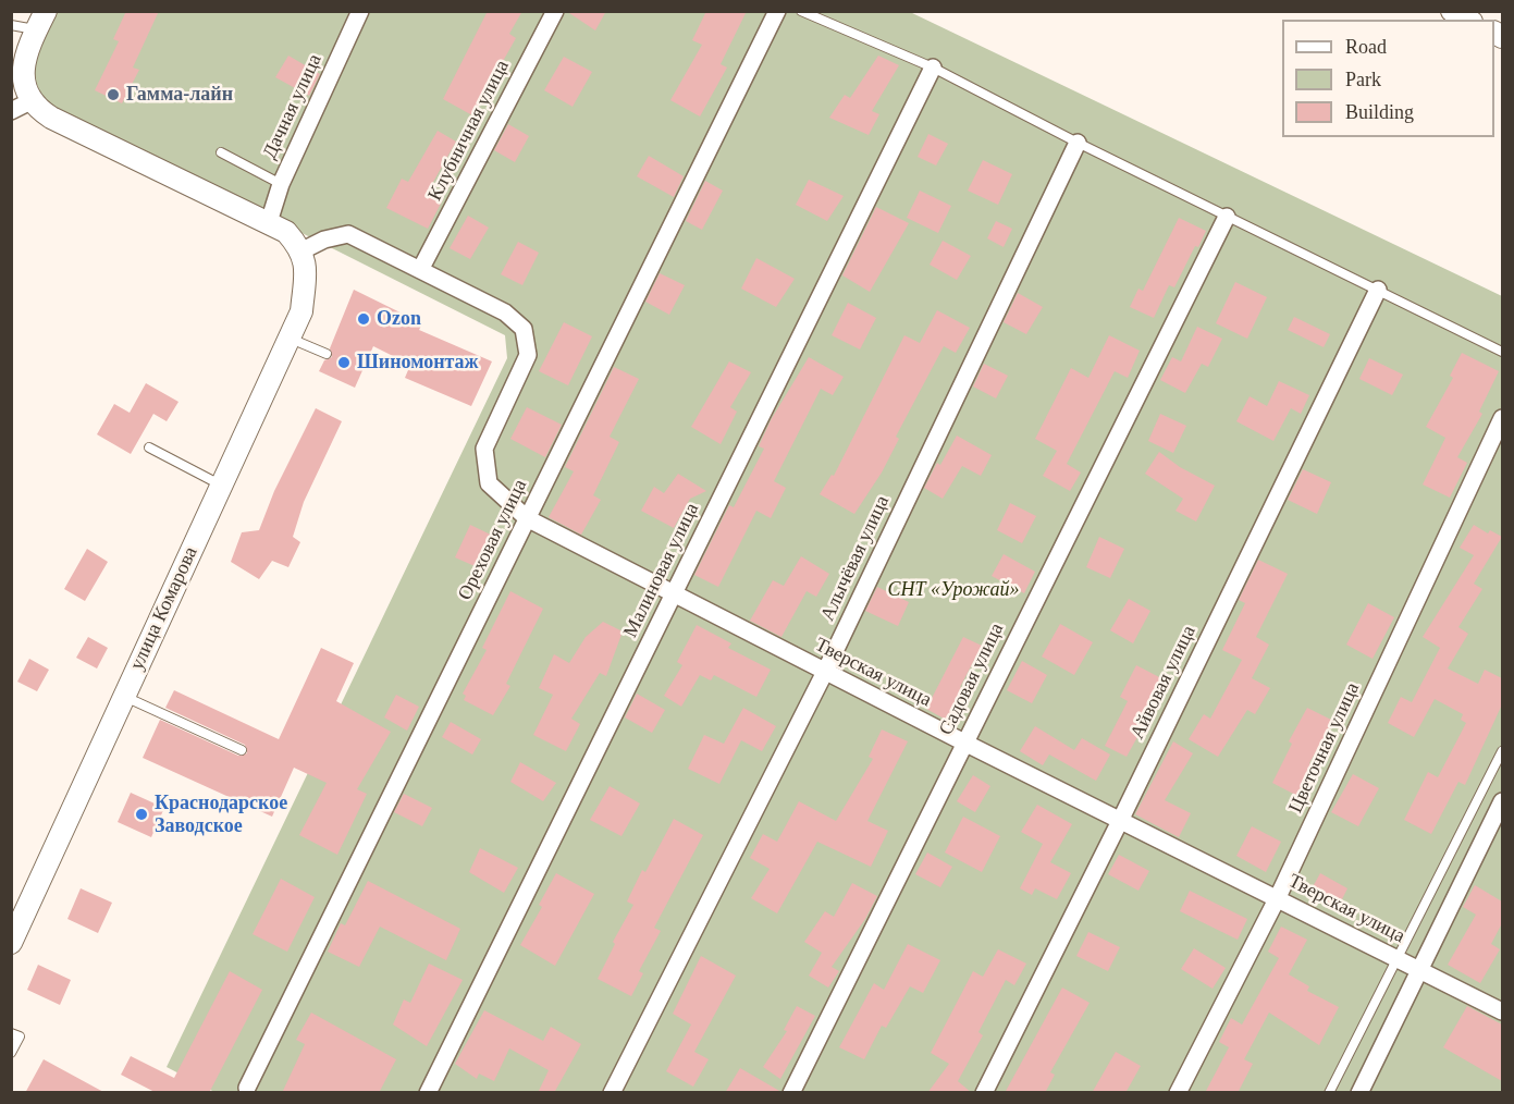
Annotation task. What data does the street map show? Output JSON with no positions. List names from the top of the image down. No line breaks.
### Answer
{"streets":{"street":["Дачная улица","Клубничная улица","Ореховая улица","Алычёвая улица","Малиновая улица","улица Комарова","Тверская улица","Садовая улица","Айвовая улица","Цветочная улица"]},"crossings":[["Клубничная улица","Тверская улица"],["Ореховая улица","Тверская улица"],["Алычёвая улица","Тверская улица"],["Малиновая улица","Тверская улица"],["улица Комарова","Тверская улица"],["Тверская улица","Садовая улица"],["Тверская улица","Айвовая улица"],["Тверская улица","Цветочная улица"]],"parks":["СНТ «Урожай»"],"places":["Гамма-лайн","Ozon","Шиномонтаж","Краснодарское Заводское"],"legend":["Road","Park","Building"]}
